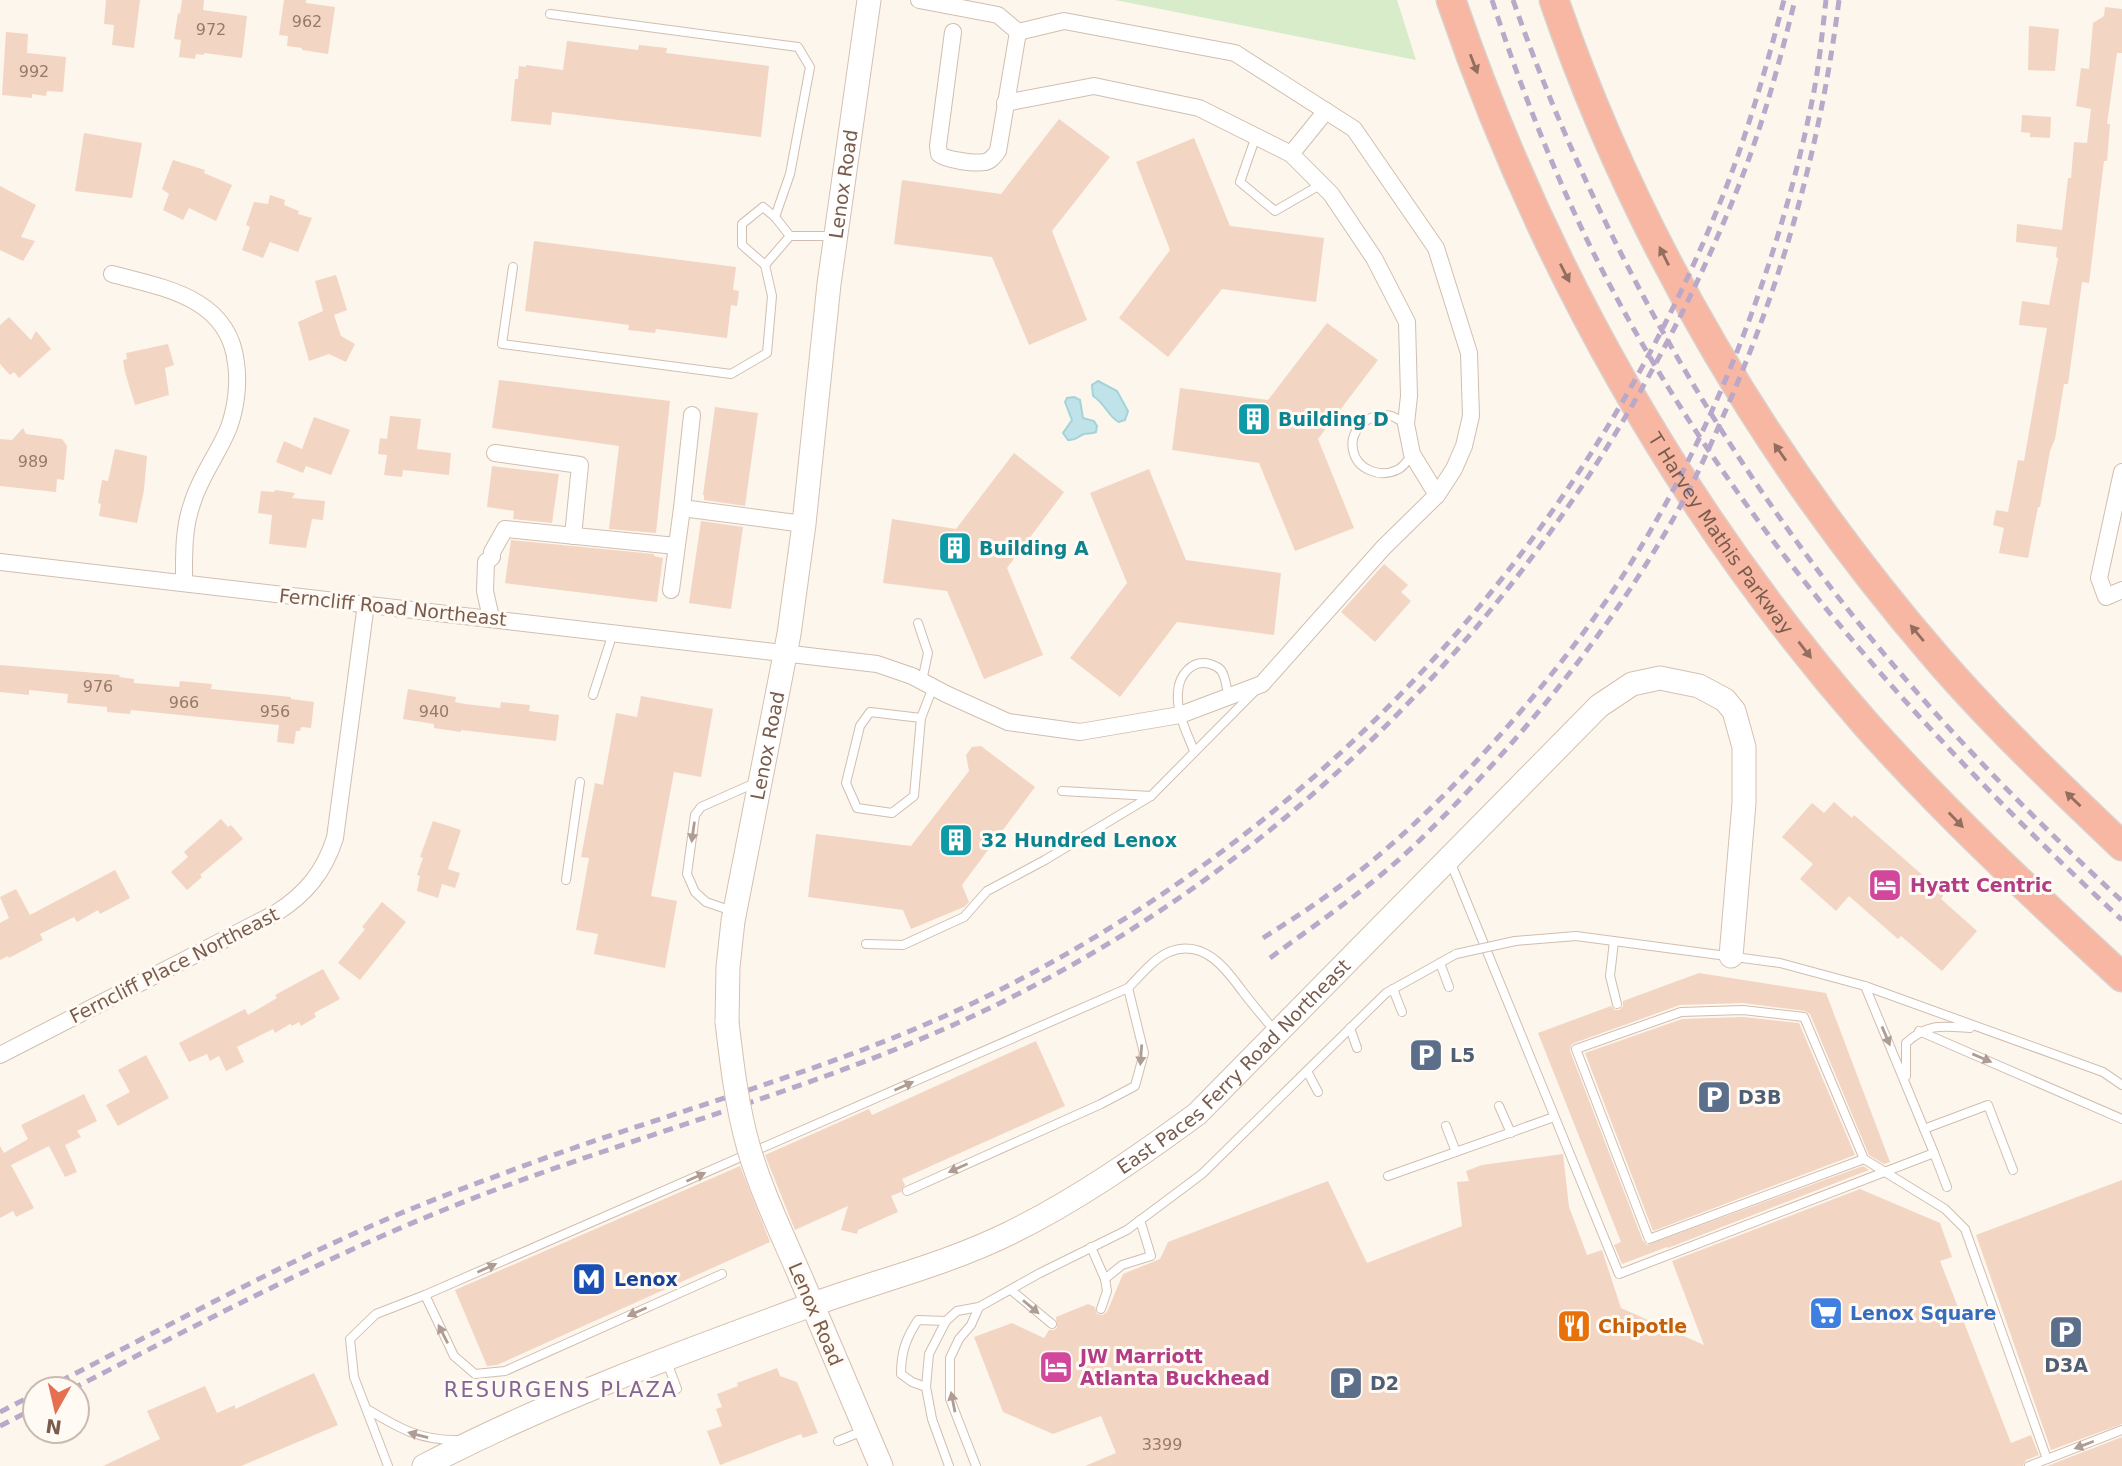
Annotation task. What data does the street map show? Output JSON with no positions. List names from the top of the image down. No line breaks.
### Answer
{"streets":{"highway":["T Harvey Mathis Parkway"],"street":["Lenox Road","Ferncliff Road Northeast","Ferncliff Place Northeast","East Paces Ferry Road Northeast"]},"crossings":[["Lenox Road","Ferncliff Road Northeast"],["Lenox Road","East Paces Ferry Road Northeast"],["Ferncliff Road Northeast","Ferncliff Place Northeast"]],"districts":["RESURGENS PLAZA"],"places":{"building":["Building D","Building A","32 Hundred Lenox"],"hotel":["Hyatt Centric","JW Marriott Atlanta Buckhead"],"parking":["L5","D3B","D3A","D2"],"metro station":["Lenox"],"supermarket":["Lenox Square"],"restaurant":["Chipotle"]},"house_numbers":["962","972","992","989","976","966","956","940","3399"],"north":"bottom"}
